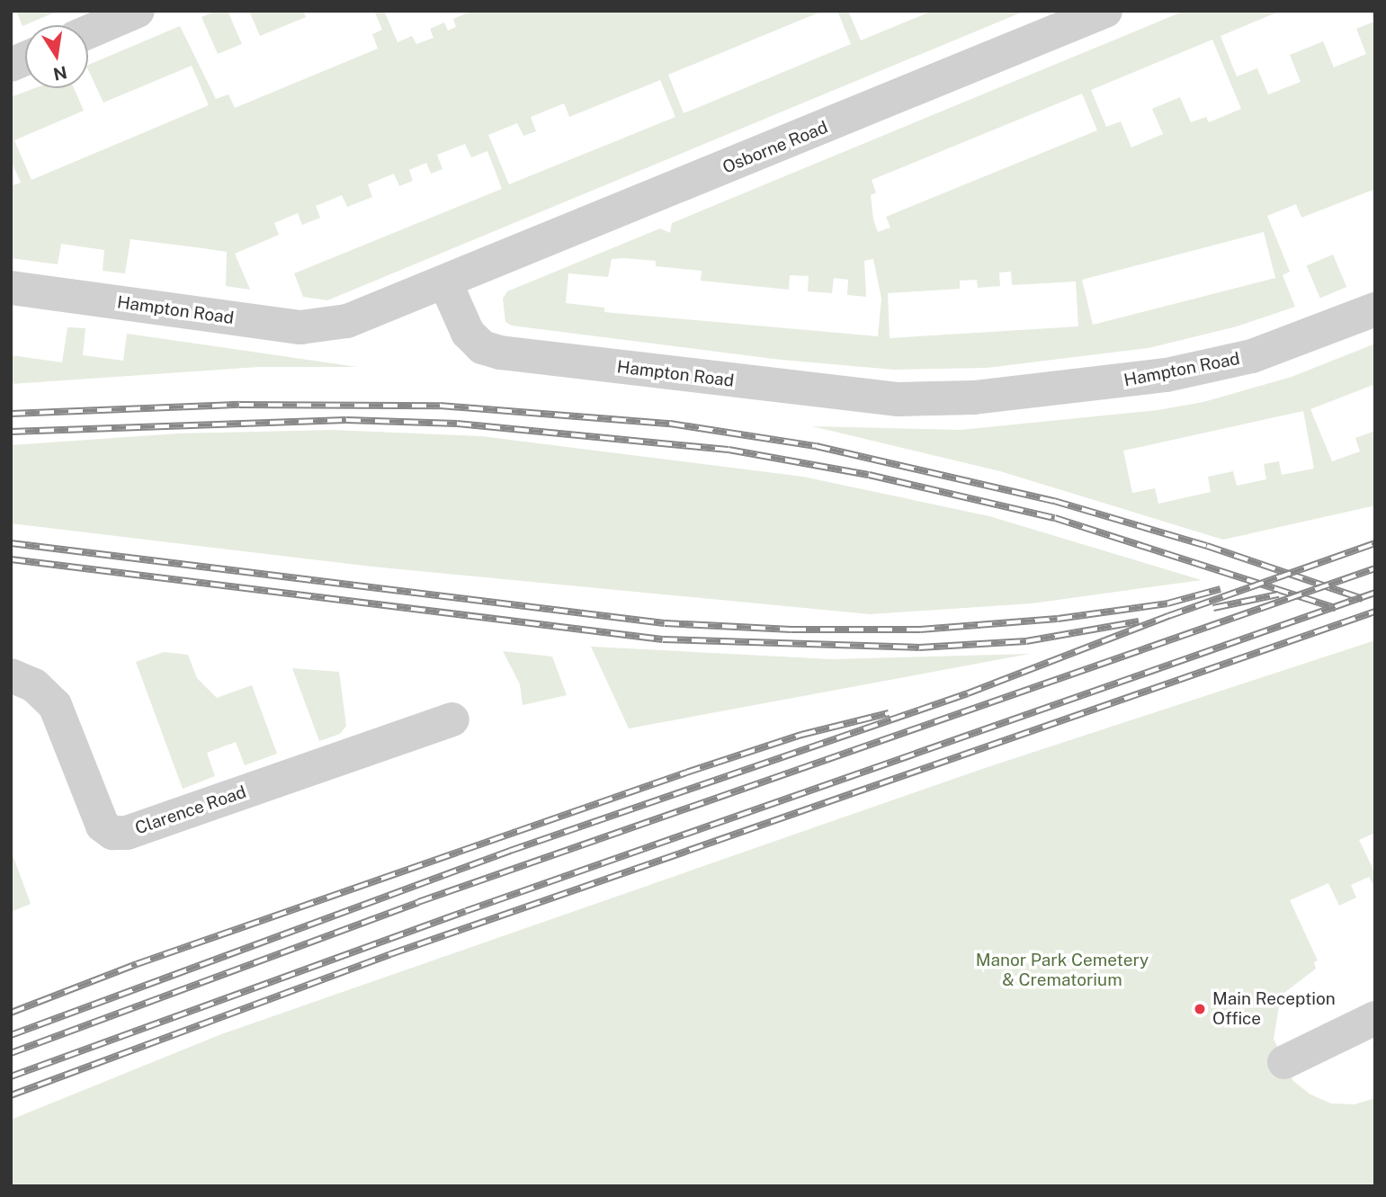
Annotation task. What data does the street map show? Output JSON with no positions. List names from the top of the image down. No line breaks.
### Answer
{"streets":{"street":["Osborne Road","Hampton Road","Clarence Road"]},"crossings":[["Osborne Road","Hampton Road"]],"parks":["Manor Park Cemetery & Crematorium"],"places":["Main Reception Office"],"north":"bottom"}
